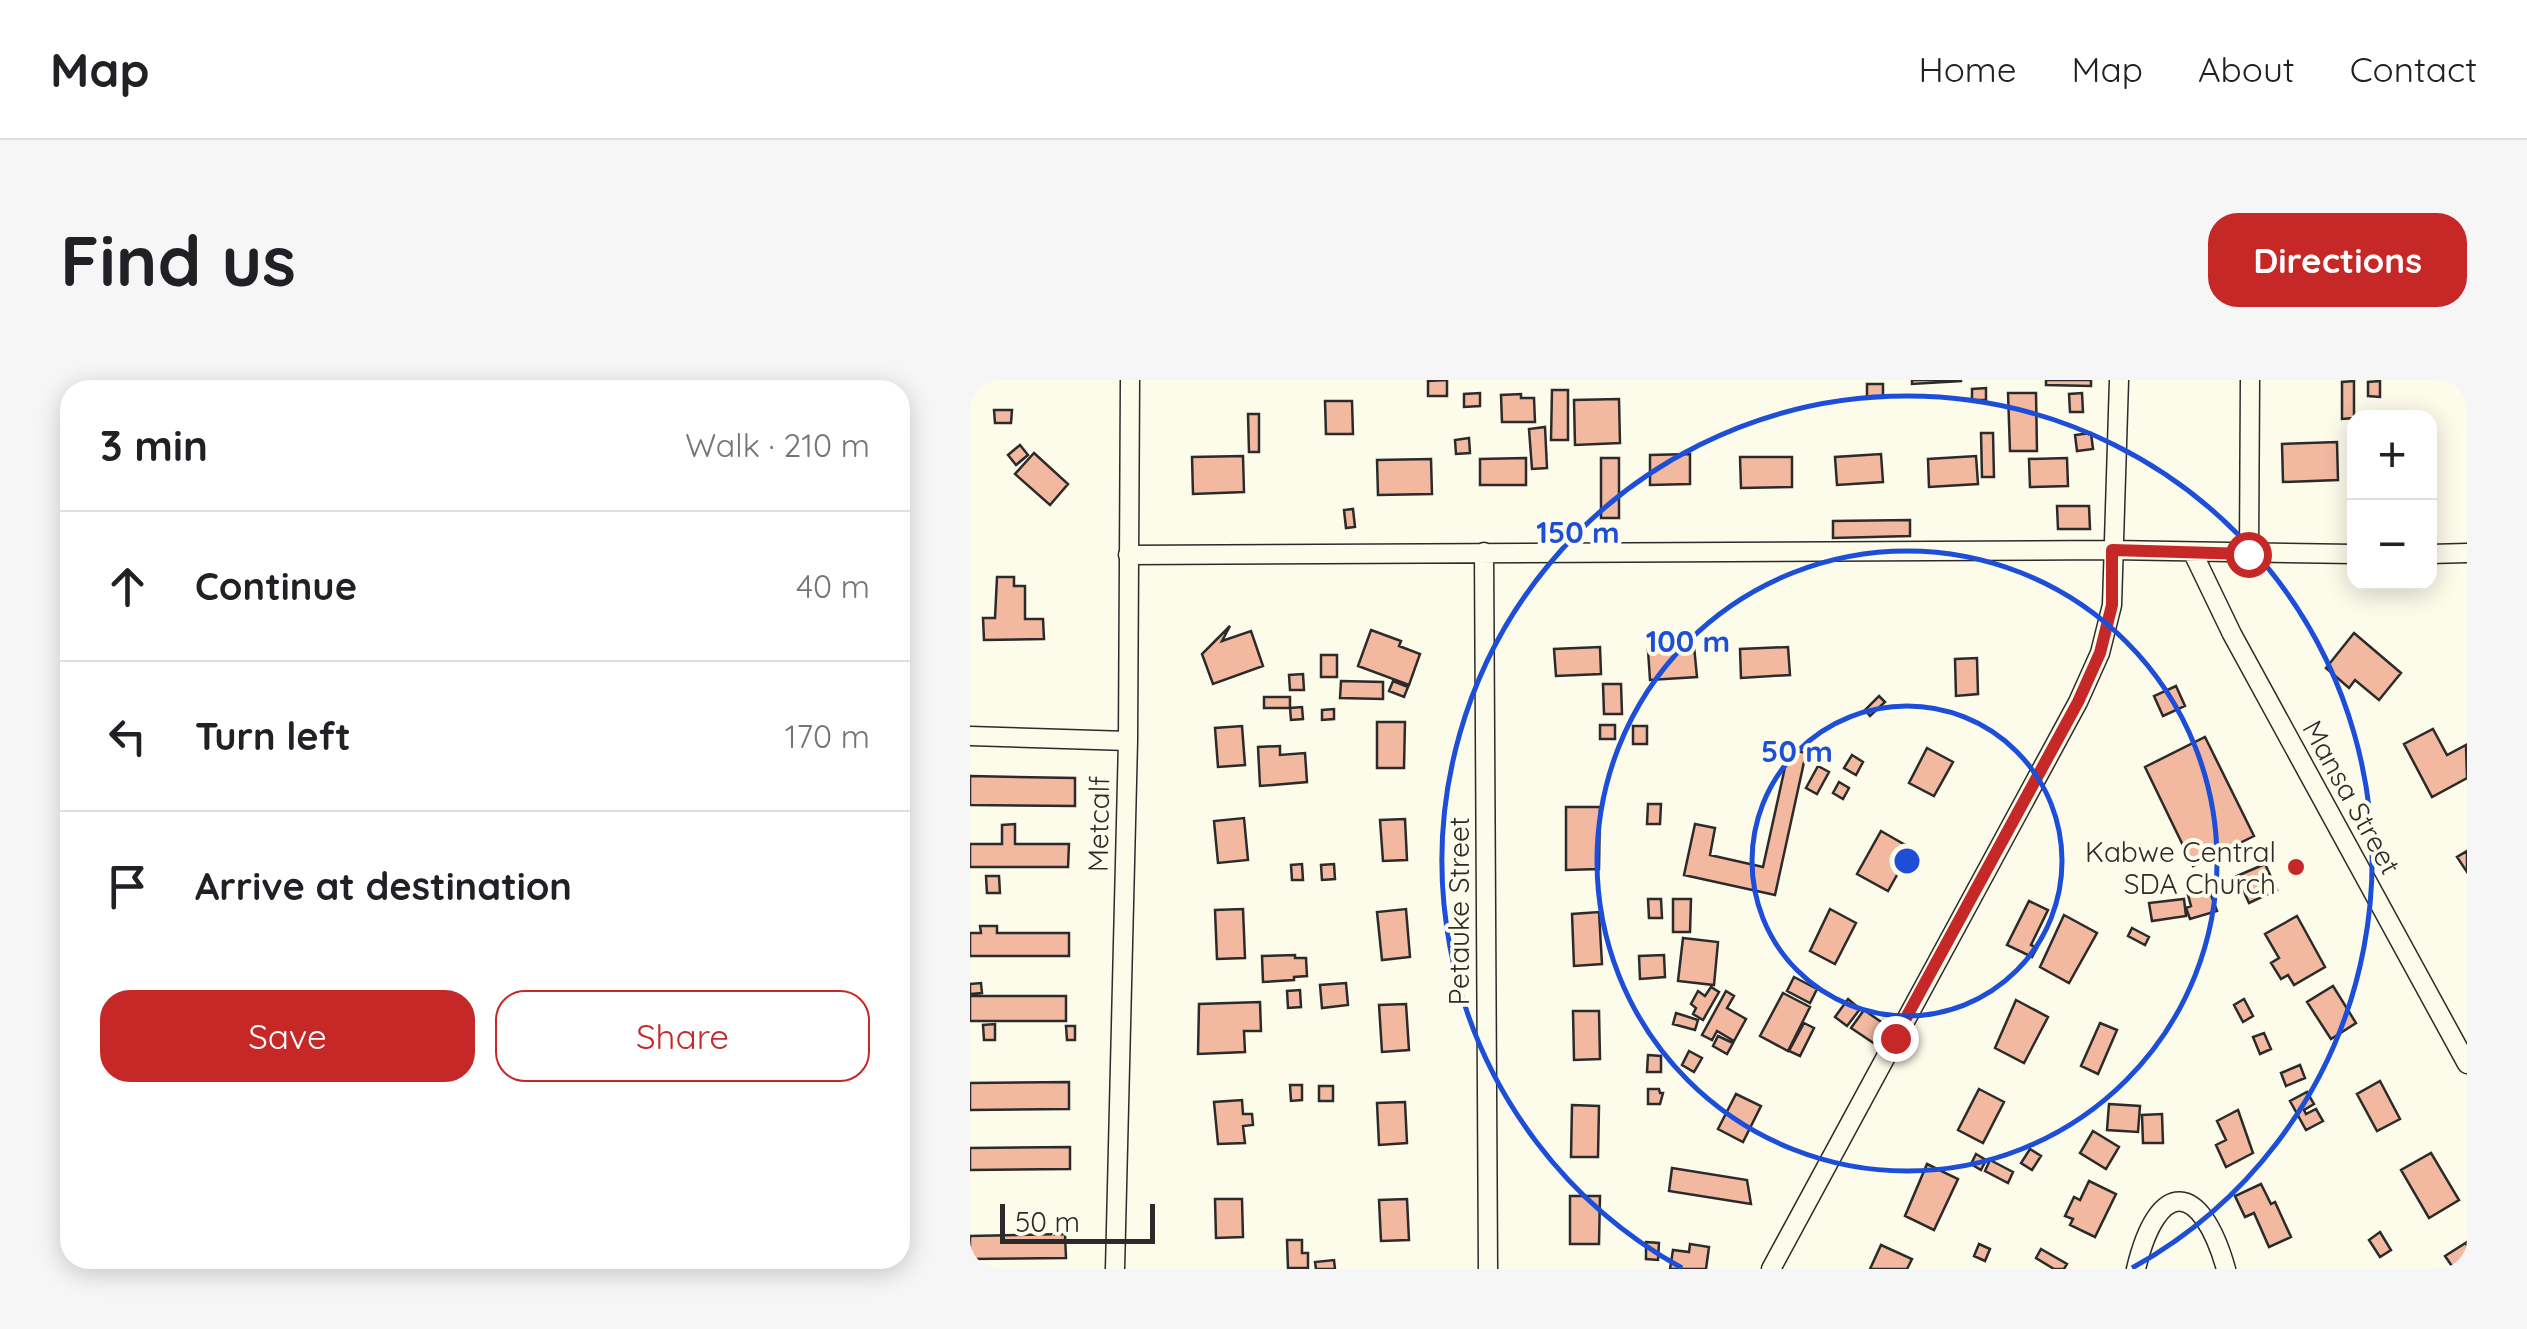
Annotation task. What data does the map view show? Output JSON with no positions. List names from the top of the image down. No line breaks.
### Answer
{"streets":{"street":["Mansa Street","Metcalf","Petauke Street"]},"places":["Kabwe Central SDA Church"],"scale_bar":"50 m","page":{"header":"Map","nav":["Home","Map","About","Contact"],"buttons":["Directions",["Save","Share"]],"title":"Find us","heading":["3 min","Walk · 210 m"],"map_buttons":["+","−"],"list":[["Continue","40 m"],["Turn left","170 m"],"Arrive at destination"],"scale":"50 m"},"rings":["150 m","100 m","50 m"]}
